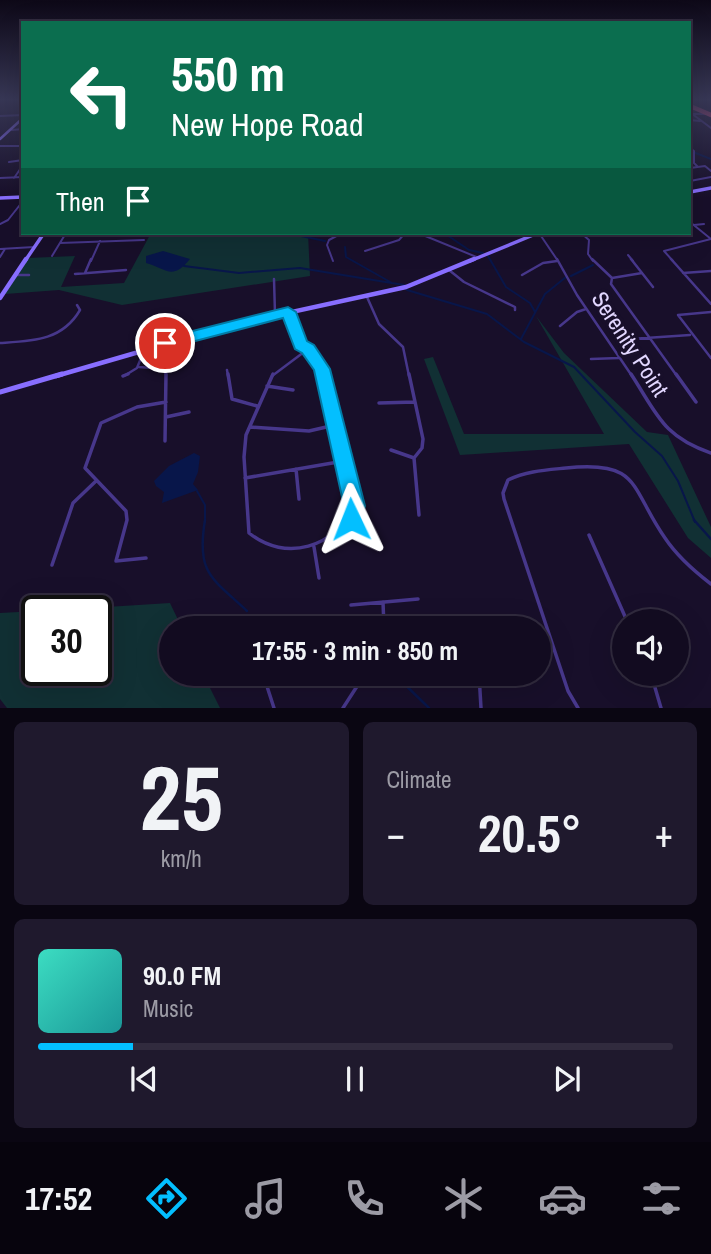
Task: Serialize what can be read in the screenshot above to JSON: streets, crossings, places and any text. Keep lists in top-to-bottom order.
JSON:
{
  "streets": {
    "street": ["Serenity Point"]
  },
  "page": {
    "turn": ["550 m", "New Hope Road"],
    "then": "Then",
    "limit": "30",
    "trip": "17:55 · 3 min · 850 m",
    "tile": [
      ["25", "km/h"],
      "Climate"
    ],
    "heat": ["−", "20.5°", "+"],
    "song": ["90.0 FM", "Music"],
    "tabs": "17:52"
  }
}
